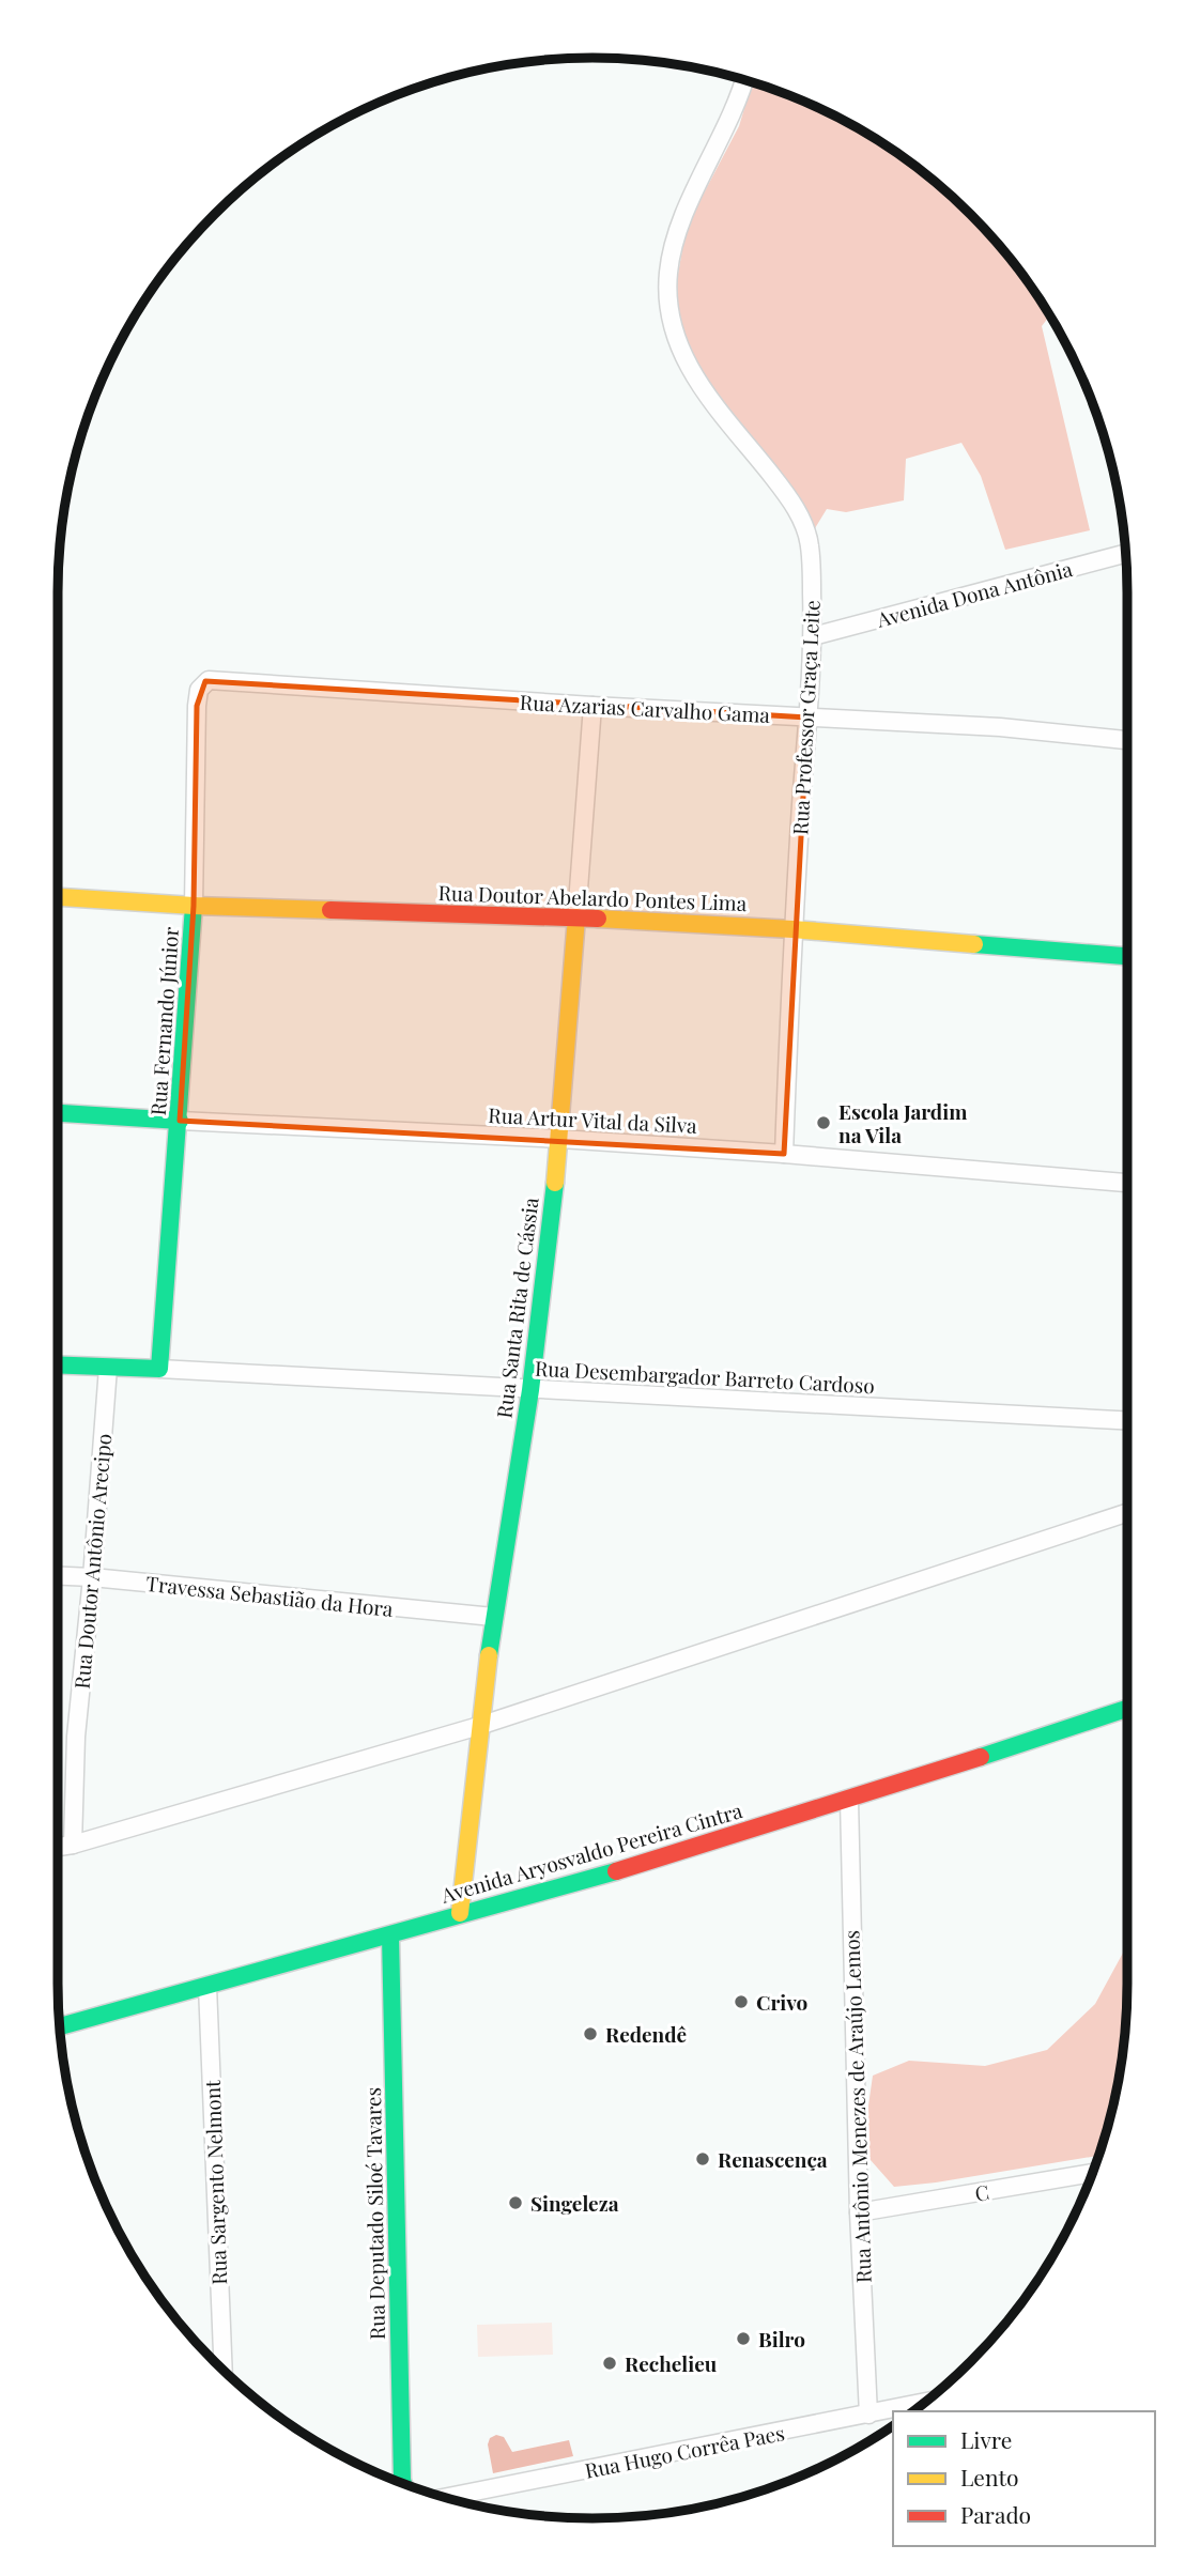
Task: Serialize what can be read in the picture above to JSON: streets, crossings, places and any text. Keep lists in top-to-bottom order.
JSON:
{
  "streets": {
    "street": [
      "Avenida Dona Antônia",
      "Rua Azarias Carvalho Gama",
      "Rua Professor Graça Leite",
      "Rua Doutor Abelardo Pontes Lima",
      "Rua Fernando Júnior",
      "Rua Artur Vital da Silva",
      "Rua Santa Rita de Cássia",
      "Rua Desembargador Barreto Cardoso",
      "Rua Doutor Antônio Arecipo",
      "Travessa Sebastião da Hora",
      "Avenida Aryosvaldo Pereira Cintra",
      "Rua Antônio Menezes de Araújo Lemos",
      "Rua Sargento Nelmont",
      "C",
      "Rua Deputado Siloé Tavares",
      "Rua Hugo Corrêa Paes"
    ]
  },
  "crossings": [
    ["Avenida Dona Antônia", "Rua Professor Graça Leite"],
    ["Rua Azarias Carvalho Gama", "Rua Professor Graça Leite"],
    ["Rua Azarias Carvalho Gama", "Rua Fernando Júnior"],
    ["Rua Azarias Carvalho Gama", "Rua Santa Rita de Cássia"],
    ["Rua Professor Graça Leite", "Rua Doutor Abelardo Pontes Lima"],
    ["Rua Professor Graça Leite", "Rua Artur Vital da Silva"],
    ["Rua Doutor Abelardo Pontes Lima", "Rua Fernando Júnior"],
    ["Rua Doutor Abelardo Pontes Lima", "Rua Santa Rita de Cássia"],
    ["Rua Fernando Júnior", "Rua Artur Vital da Silva"],
    ["Rua Fernando Júnior", "Rua Desembargador Barreto Cardoso"],
    ["Rua Artur Vital da Silva", "Rua Santa Rita de Cássia"],
    ["Rua Santa Rita de Cássia", "Rua Desembargador Barreto Cardoso"],
    ["Rua Santa Rita de Cássia", "Travessa Sebastião da Hora"],
    ["Rua Santa Rita de Cássia", "Avenida Aryosvaldo Pereira Cintra"],
    ["Rua Desembargador Barreto Cardoso", "Rua Doutor Antônio Arecipo"],
    ["Rua Doutor Antônio Arecipo", "Travessa Sebastião da Hora"],
    ["Avenida Aryosvaldo Pereira Cintra", "Rua Antônio Menezes de Araújo Lemos"],
    ["Avenida Aryosvaldo Pereira Cintra", "Rua Sargento Nelmont"],
    ["Avenida Aryosvaldo Pereira Cintra", "Rua Deputado Siloé Tavares"],
    ["Rua Antônio Menezes de Araújo Lemos", "C"],
    ["Rua Antônio Menezes de Araújo Lemos", "Rua Hugo Corrêa Paes"]
  ],
  "places": [
    "Escola Jardim na Vila",
    "Crivo",
    "Redendê",
    "Renascença",
    "Singeleza",
    "Bilro",
    "Rechelieu"
  ],
  "legend": ["Livre", "Lento", "Parado"]
}
